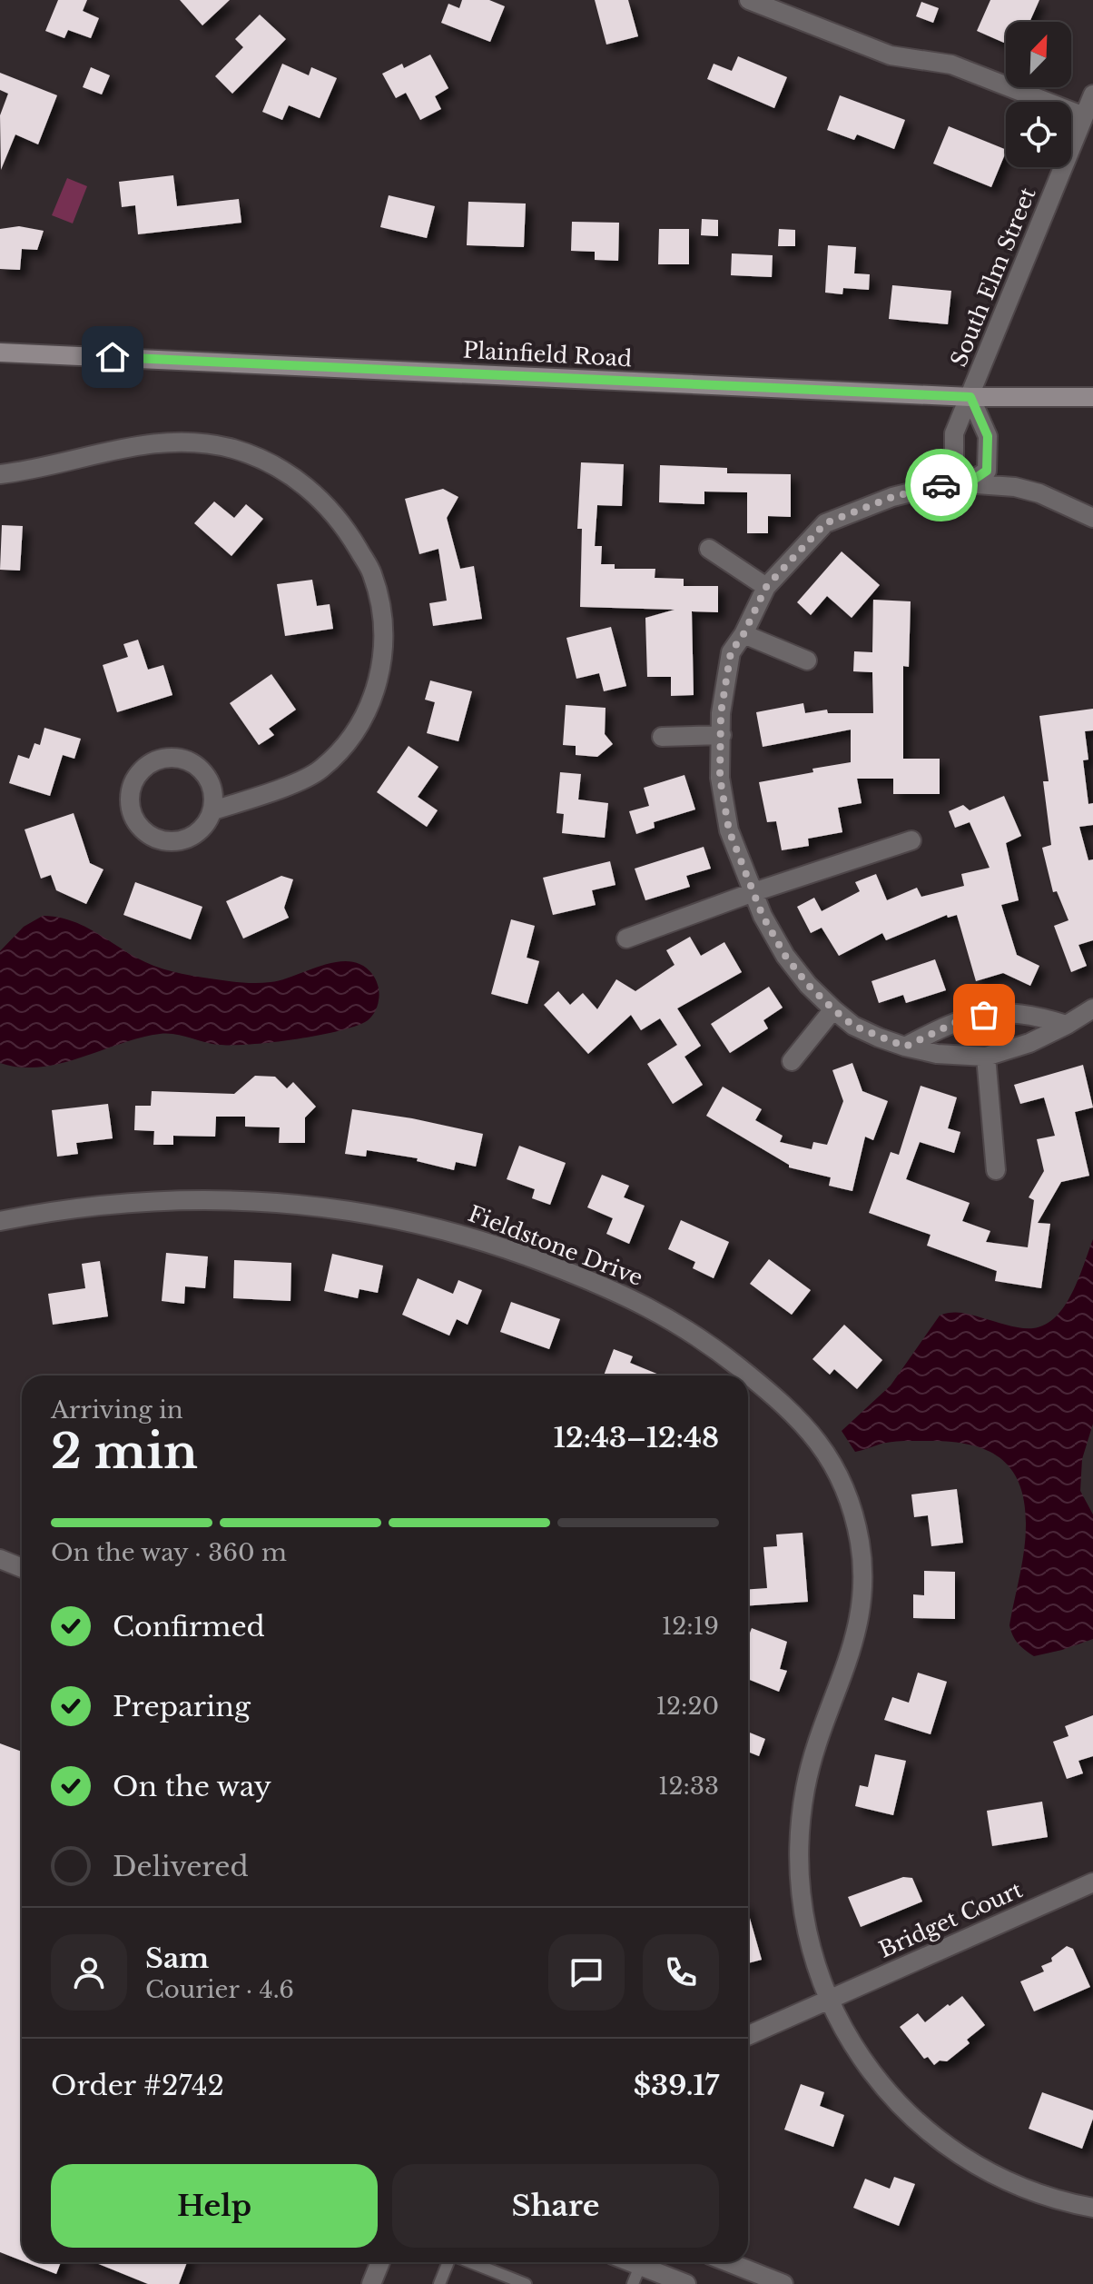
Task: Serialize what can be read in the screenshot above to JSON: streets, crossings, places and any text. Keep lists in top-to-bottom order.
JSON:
{
  "streets": {
    "main road": ["Plainfield Road"],
    "street": ["South Elm Street", "Fieldstone Drive", "Bridget Court"]
  },
  "crossings": [
    ["South Elm Street", "Plainfield Road"],
    ["Fieldstone Drive", "Bridget Court"]
  ],
  "north": "top right",
  "page": {
    "heading": ["2 min", "Arriving in", "12:43–12:48"],
    "panel": [
      "Sam",
      "Courier · 4.6",
      "Order #2742",
      "$39.17"
    ],
    "bar": "On the way · 360 m",
    "list": [
      ["Confirmed", "12:19"],
      ["Preparing", "12:20"],
      ["On the way", "12:33"],
      "Delivered"
    ],
    "buttons": ["Help", "Share"]
  }
}
